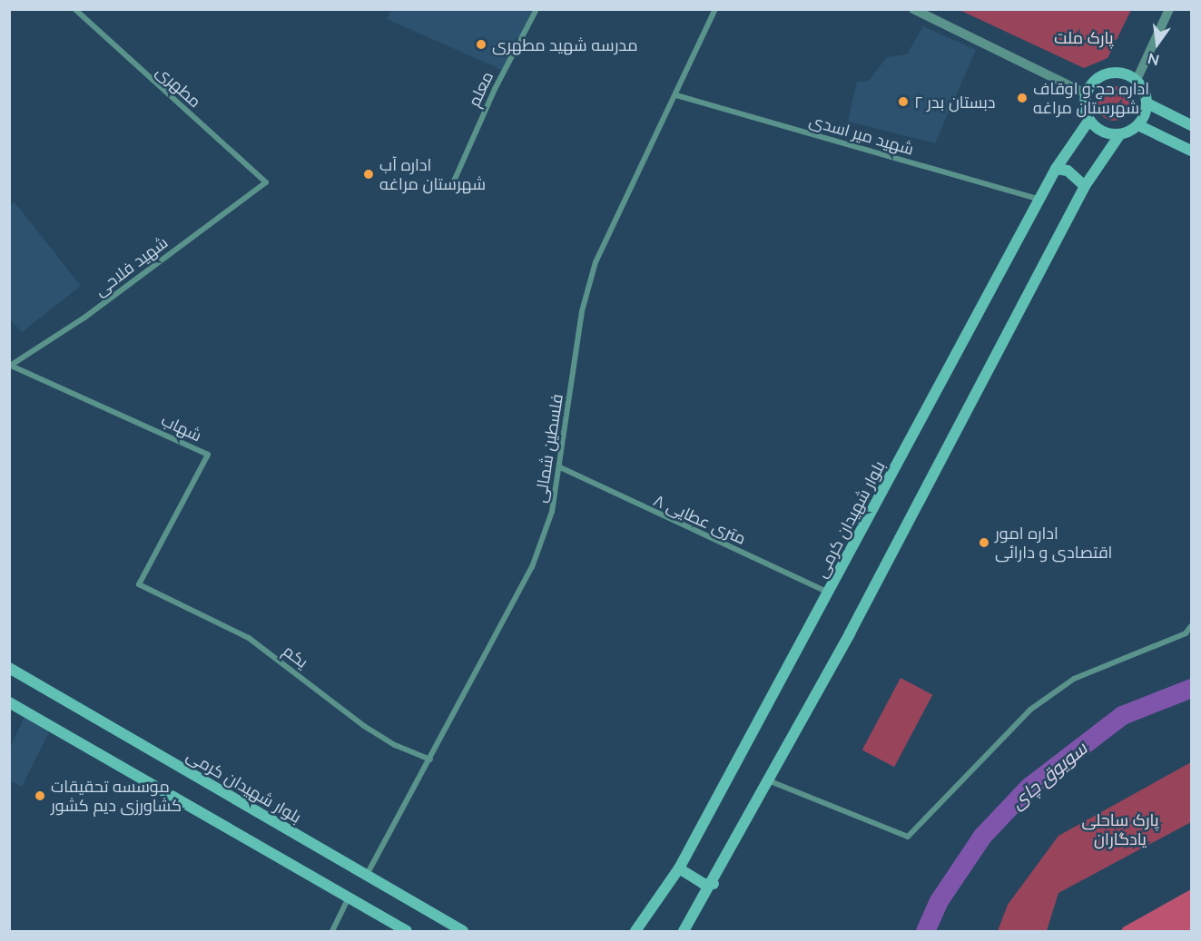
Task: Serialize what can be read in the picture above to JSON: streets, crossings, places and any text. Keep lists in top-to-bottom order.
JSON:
{
  "streets": {
    "main road": ["بلوار شهیدان کرمی"],
    "street": [
      "مطهری",
      "معلم",
      "شهید میر اسدی",
      "شهید فلاحی",
      "شهاب",
      "فلسطین شمالی",
      "۸ متری عطایی",
      "یکم"
    ]
  },
  "crossings": [
    ["مطهری", "شهید فلاحی"],
    ["شهید میر اسدی", "فلسطین شمالی"],
    ["شهید میر اسدی", "بلوار شهیدان کرمی"],
    ["شهید فلاحی", "شهاب"],
    ["شهاب", "یکم"],
    ["فلسطین شمالی", "۸ متری عطایی"],
    ["فلسطین شمالی", "بلوار شهیدان کرمی"],
    ["فلسطین شمالی", "یکم"],
    ["۸ متری عطایی", "بلوار شهیدان کرمی"]
  ],
  "water": ["سویوق چای"],
  "parks": ["پارک ملت", "پارک ساحلی یادگاران"],
  "places": [
    "مدرسه شهید مطهری",
    "اداره حج و اوقاف شهرستان مراغه",
    "دبستان بدر ۲",
    "اداره آب شهرستان مراغه",
    "اداره امور اقتصادی و دارائی",
    "موسسه تحقیقات کشاورزی دیم کشور"
  ],
  "north": "bottom"
}
